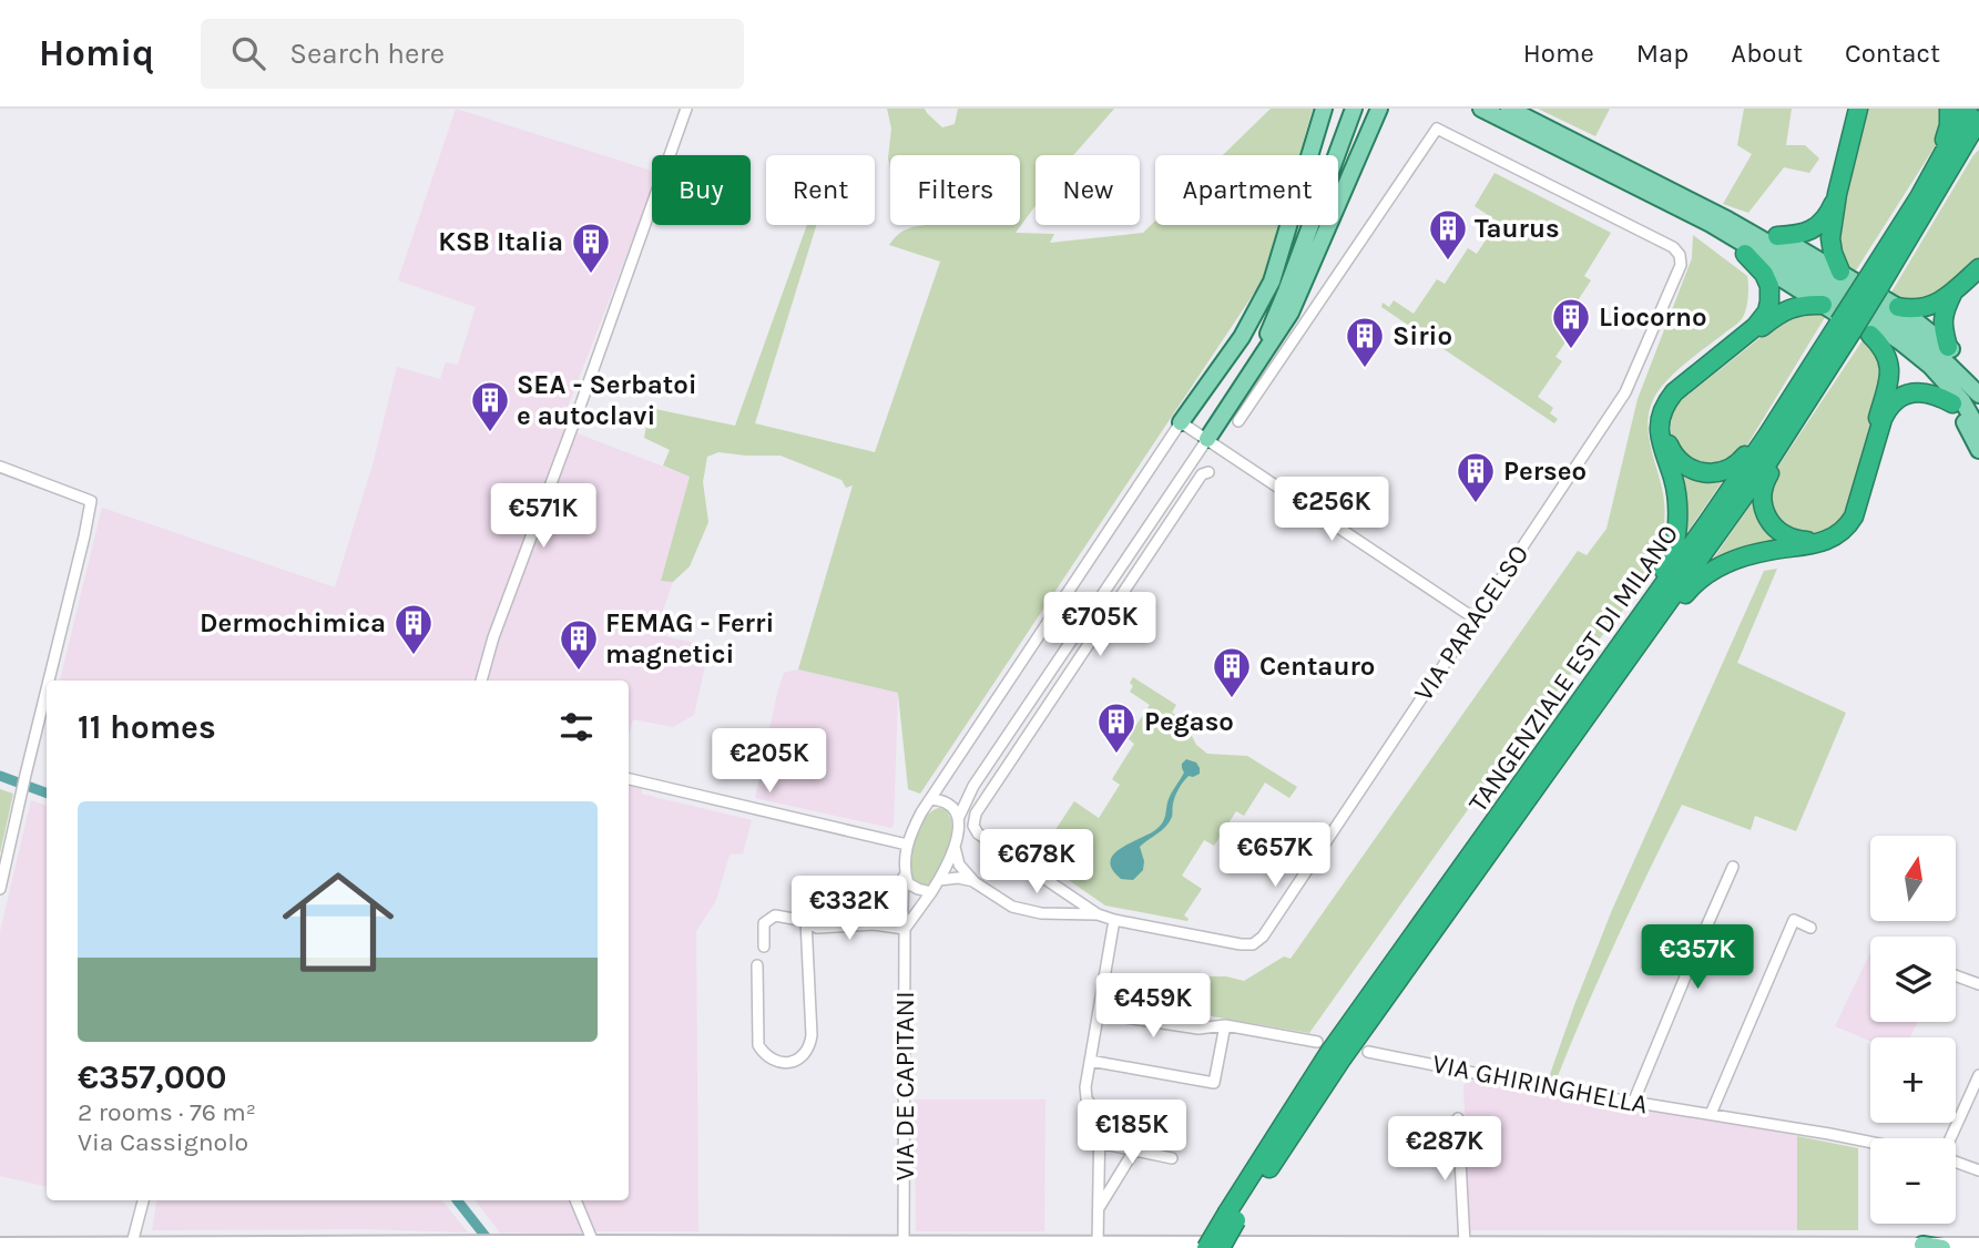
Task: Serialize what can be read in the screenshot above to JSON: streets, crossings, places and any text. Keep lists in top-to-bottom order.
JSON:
{
  "streets": {
    "highway": ["TANGENZIALE EST DI MILANO"],
    "street": ["VIA PARACELSO", "VIA GHIRINGHELLA", "VIA DE CAPITANI"]
  },
  "places": {
    "building": [
      "Taurus",
      "KSB Italia",
      "Liocorno",
      "Sirio",
      "SEA - Serbatoi e autoclavi",
      "Perseo",
      "Dermochimica",
      "FEMAG - Ferri magnetici",
      "Centauro",
      "Pegaso"
    ]
  },
  "north": "top",
  "page": {
    "header": "Homiq",
    "search": "Search here",
    "nav": [
      "Home",
      "Map",
      "About",
      "Contact"
    ],
    "chip": [
      "Buy",
      "Rent",
      "Filters",
      "New",
      "Apartment"
    ],
    "price": [
      "€256K",
      "€571K",
      "€705K",
      "€205K",
      "€657K",
      "€678K",
      "€332K",
      "€357K",
      "€459K",
      "€185K",
      "€287K"
    ],
    "heading": "11 homes",
    "list": [
      {
        "name": "€357,000",
        "note": "2 rooms · 76 m² · Via Cassignolo"
      }
    ],
    "map_buttons": ["+", "−"]
  }
}
